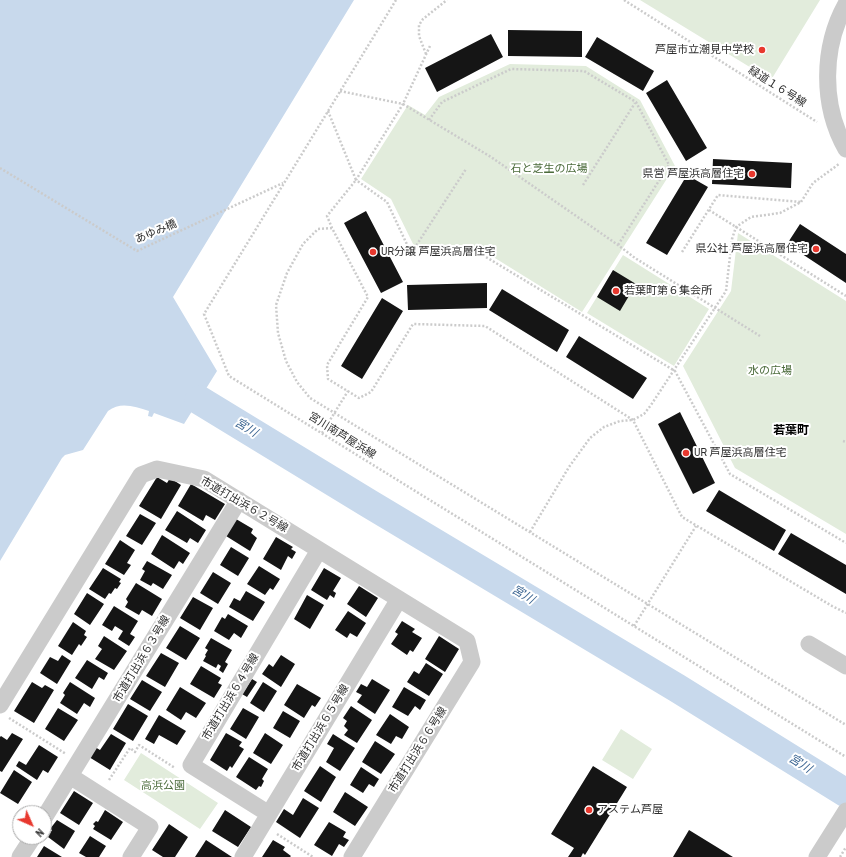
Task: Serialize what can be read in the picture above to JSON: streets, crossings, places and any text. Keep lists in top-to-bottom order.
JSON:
{
  "streets": {
    "street": [
      "市道打出浜６２号線",
      "市道打出浜６３号線",
      "市道打出浜６４号線",
      "市道打出浜６５号線",
      "市道打出浜６６号線"
    ],
    "path": ["緑道１６号線", "あゆみ橋", "宮川南芦屋浜線"]
  },
  "crossings": [
    ["あゆみ橋", "宮川南芦屋浜線"],
    ["市道打出浜６２号線", "市道打出浜６３号線"],
    ["市道打出浜６２号線", "市道打出浜６４号線"],
    ["市道打出浜６２号線", "市道打出浜６５号線"],
    ["市道打出浜６２号線", "市道打出浜６６号線"],
    ["市道打出浜６４号線", "市道打出浜６５号線"]
  ],
  "districts": ["若葉町"],
  "water": ["宮川"],
  "parks": ["石と芝生の広場", "水の広場", "高浜公園"],
  "places": [
    "芦屋市立潮見中学校",
    "県営 芦屋浜高層住宅",
    "県公社 芦屋浜高層住宅",
    "UR分譲 芦屋浜高層住宅",
    "若葉町第６集会所",
    "UR 芦屋浜高層住宅",
    "アステム芦屋"
  ],
  "north": "bottom right"
}
